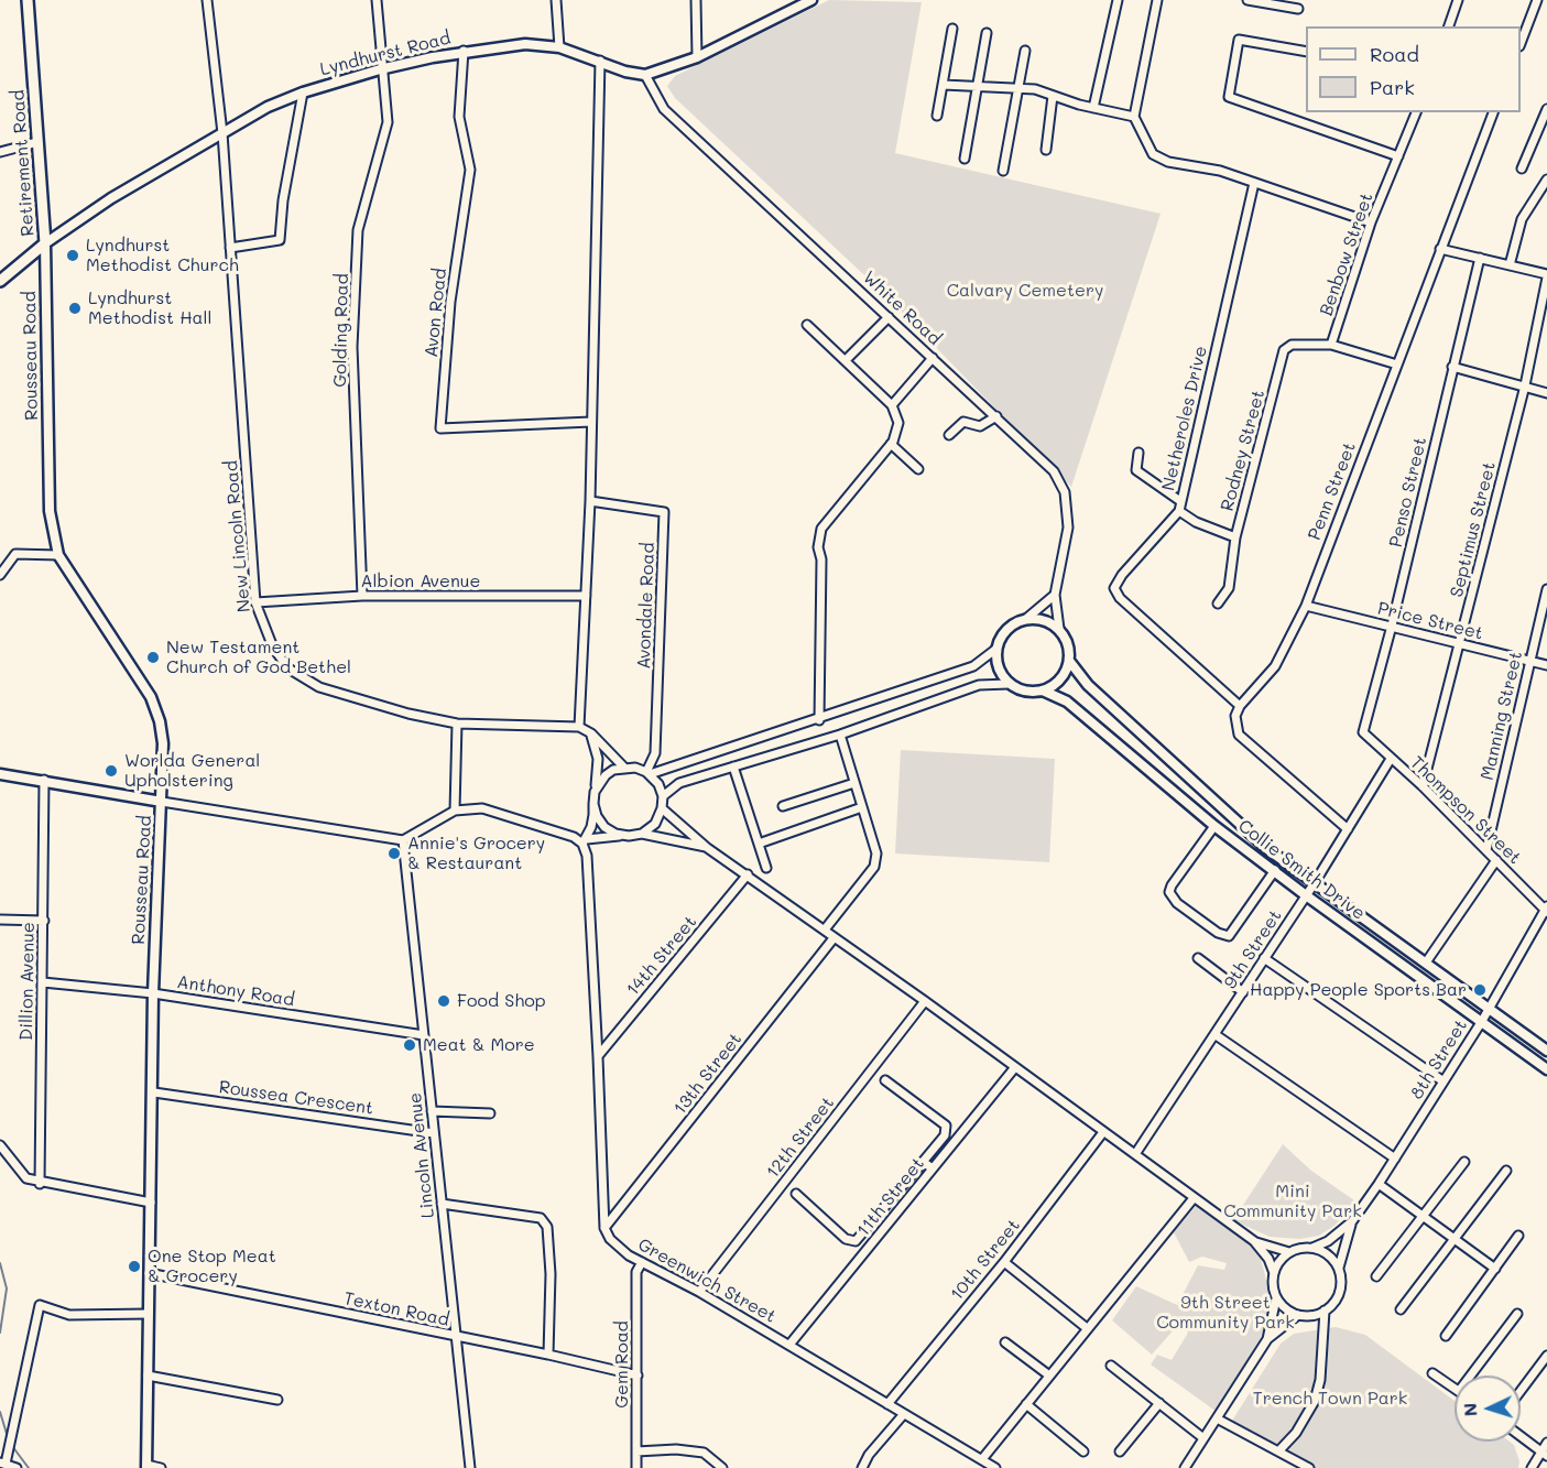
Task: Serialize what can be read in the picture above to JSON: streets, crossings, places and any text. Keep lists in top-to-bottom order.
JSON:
{
  "streets": {
    "main road": ["Lyndhurst Road", "Retirement Road"],
    "street": [
      "Benbow Street",
      "White Road",
      "Avon Road",
      "Golding Road",
      "Rousseau Road",
      "Netheroles Drive",
      "Rodney Street",
      "Penn Street",
      "Penso Street",
      "Septimus Street",
      "New Lincoln Road",
      "Albion Avenue",
      "Avondale Road",
      "Price Street",
      "Manning Street",
      "Thompson Street",
      "Collie Smith Drive",
      "9th Street",
      "14th Street",
      "Dillion Avenue",
      "Anthony Road",
      "8th Street",
      "13th Street",
      "Roussea Crescent",
      "12th Street",
      "Lincoln Avenue",
      "11th Street",
      "10th Street",
      "Greenwich Street",
      "Texton Road",
      "Gem Road"
    ]
  },
  "crossings": [
    ["Lyndhurst Road", "Retirement Road"],
    ["Lyndhurst Road", "White Road"],
    ["Lyndhurst Road", "Avon Road"],
    ["Lyndhurst Road", "Golding Road"],
    ["Lyndhurst Road", "Rousseau Road"],
    ["Lyndhurst Road", "New Lincoln Road"],
    ["Retirement Road", "Rousseau Road"],
    ["Benbow Street", "Rodney Street"],
    ["Benbow Street", "Penn Street"],
    ["White Road", "Collie Smith Drive"],
    ["Golding Road", "Albion Avenue"],
    ["Rousseau Road", "Anthony Road"],
    ["Rousseau Road", "Roussea Crescent"],
    ["Rousseau Road", "Texton Road"],
    ["Netheroles Drive", "Penn Street"],
    ["Penn Street", "Price Street"],
    ["Penso Street", "Price Street"],
    ["Penso Street", "Thompson Street"],
    ["Septimus Street", "Price Street"],
    ["Septimus Street", "Thompson Street"],
    ["New Lincoln Road", "Albion Avenue"],
    ["Price Street", "Manning Street"],
    ["Manning Street", "Thompson Street"],
    ["Thompson Street", "9th Street"],
    ["Thompson Street", "8th Street"],
    ["Collie Smith Drive", "9th Street"],
    ["Collie Smith Drive", "8th Street"],
    ["Dillion Avenue", "Anthony Road"],
    ["Anthony Road", "Lincoln Avenue"],
    ["13th Street", "Greenwich Street"],
    ["Roussea Crescent", "Lincoln Avenue"],
    ["12th Street", "Greenwich Street"],
    ["Lincoln Avenue", "Texton Road"],
    ["11th Street", "Greenwich Street"],
    ["10th Street", "Greenwich Street"],
    ["Greenwich Street", "Gem Road"],
    ["Texton Road", "Gem Road"]
  ],
  "parks": [
    "Calvary Cemetery",
    "Mini Community Park",
    "9th Street Community Park",
    "Trench Town Park"
  ],
  "places": [
    "Lyndhurst Methodist Church",
    "Lyndhurst Methodist Hall",
    "New Testament Church of God Bethel",
    "Worlda General Upholstering",
    "Annie's Grocery & Restaurant",
    "Happy People Sports Bar",
    "Food Shop",
    "Meat & More",
    "One Stop Meat & Grocery"
  ],
  "legend": ["Road", "Park"],
  "north": "left"
}
